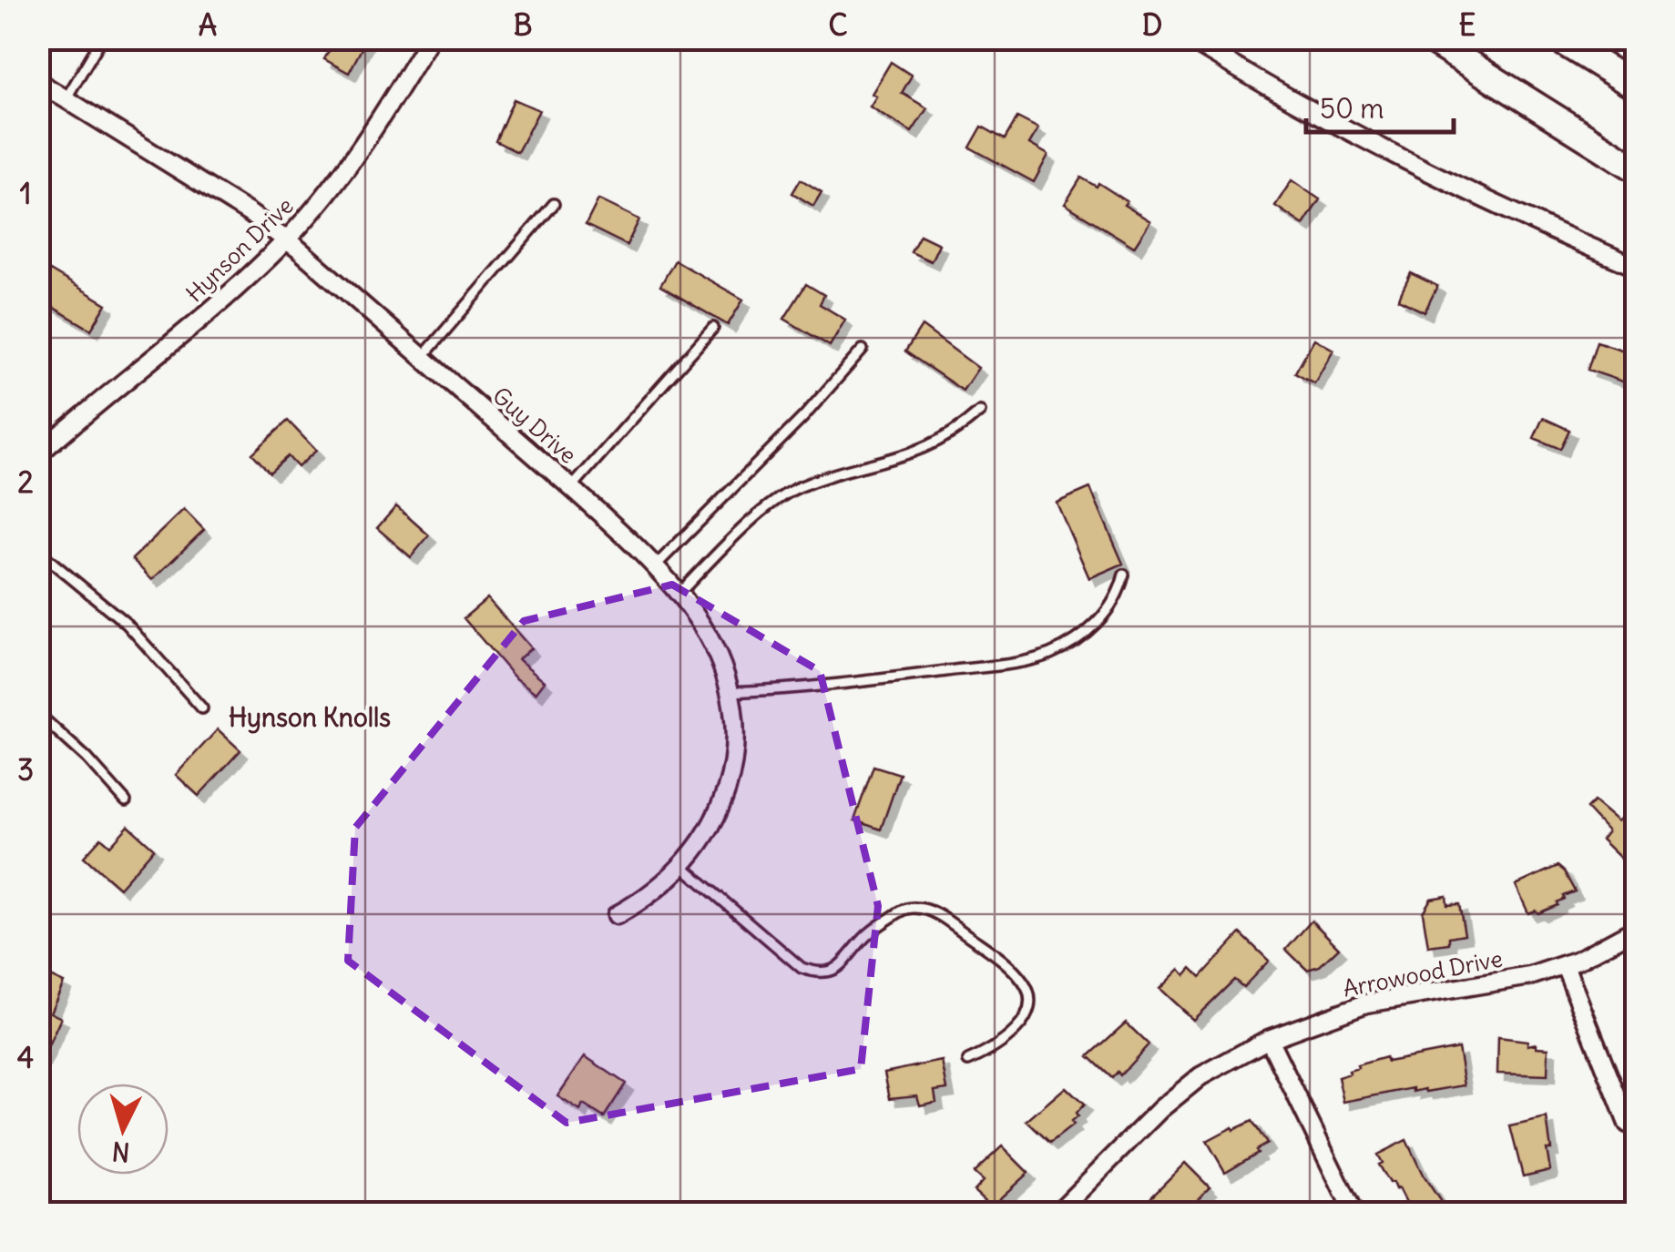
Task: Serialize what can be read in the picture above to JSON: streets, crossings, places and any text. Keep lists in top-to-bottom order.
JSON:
{
  "streets": {
    "street": ["Hynson Drive", "Guy Drive", "Arrowood Drive"]
  },
  "crossings": [
    ["Hynson Drive", "Guy Drive"]
  ],
  "districts": ["Hynson Knolls"],
  "scale_bar": "50 m",
  "north": "bottom",
  "grid": {
    "columns": [
      "A",
      "B",
      "C",
      "D",
      "E"
    ],
    "rows": [
      "1",
      "2",
      "3",
      "4"
    ]
  }
}
